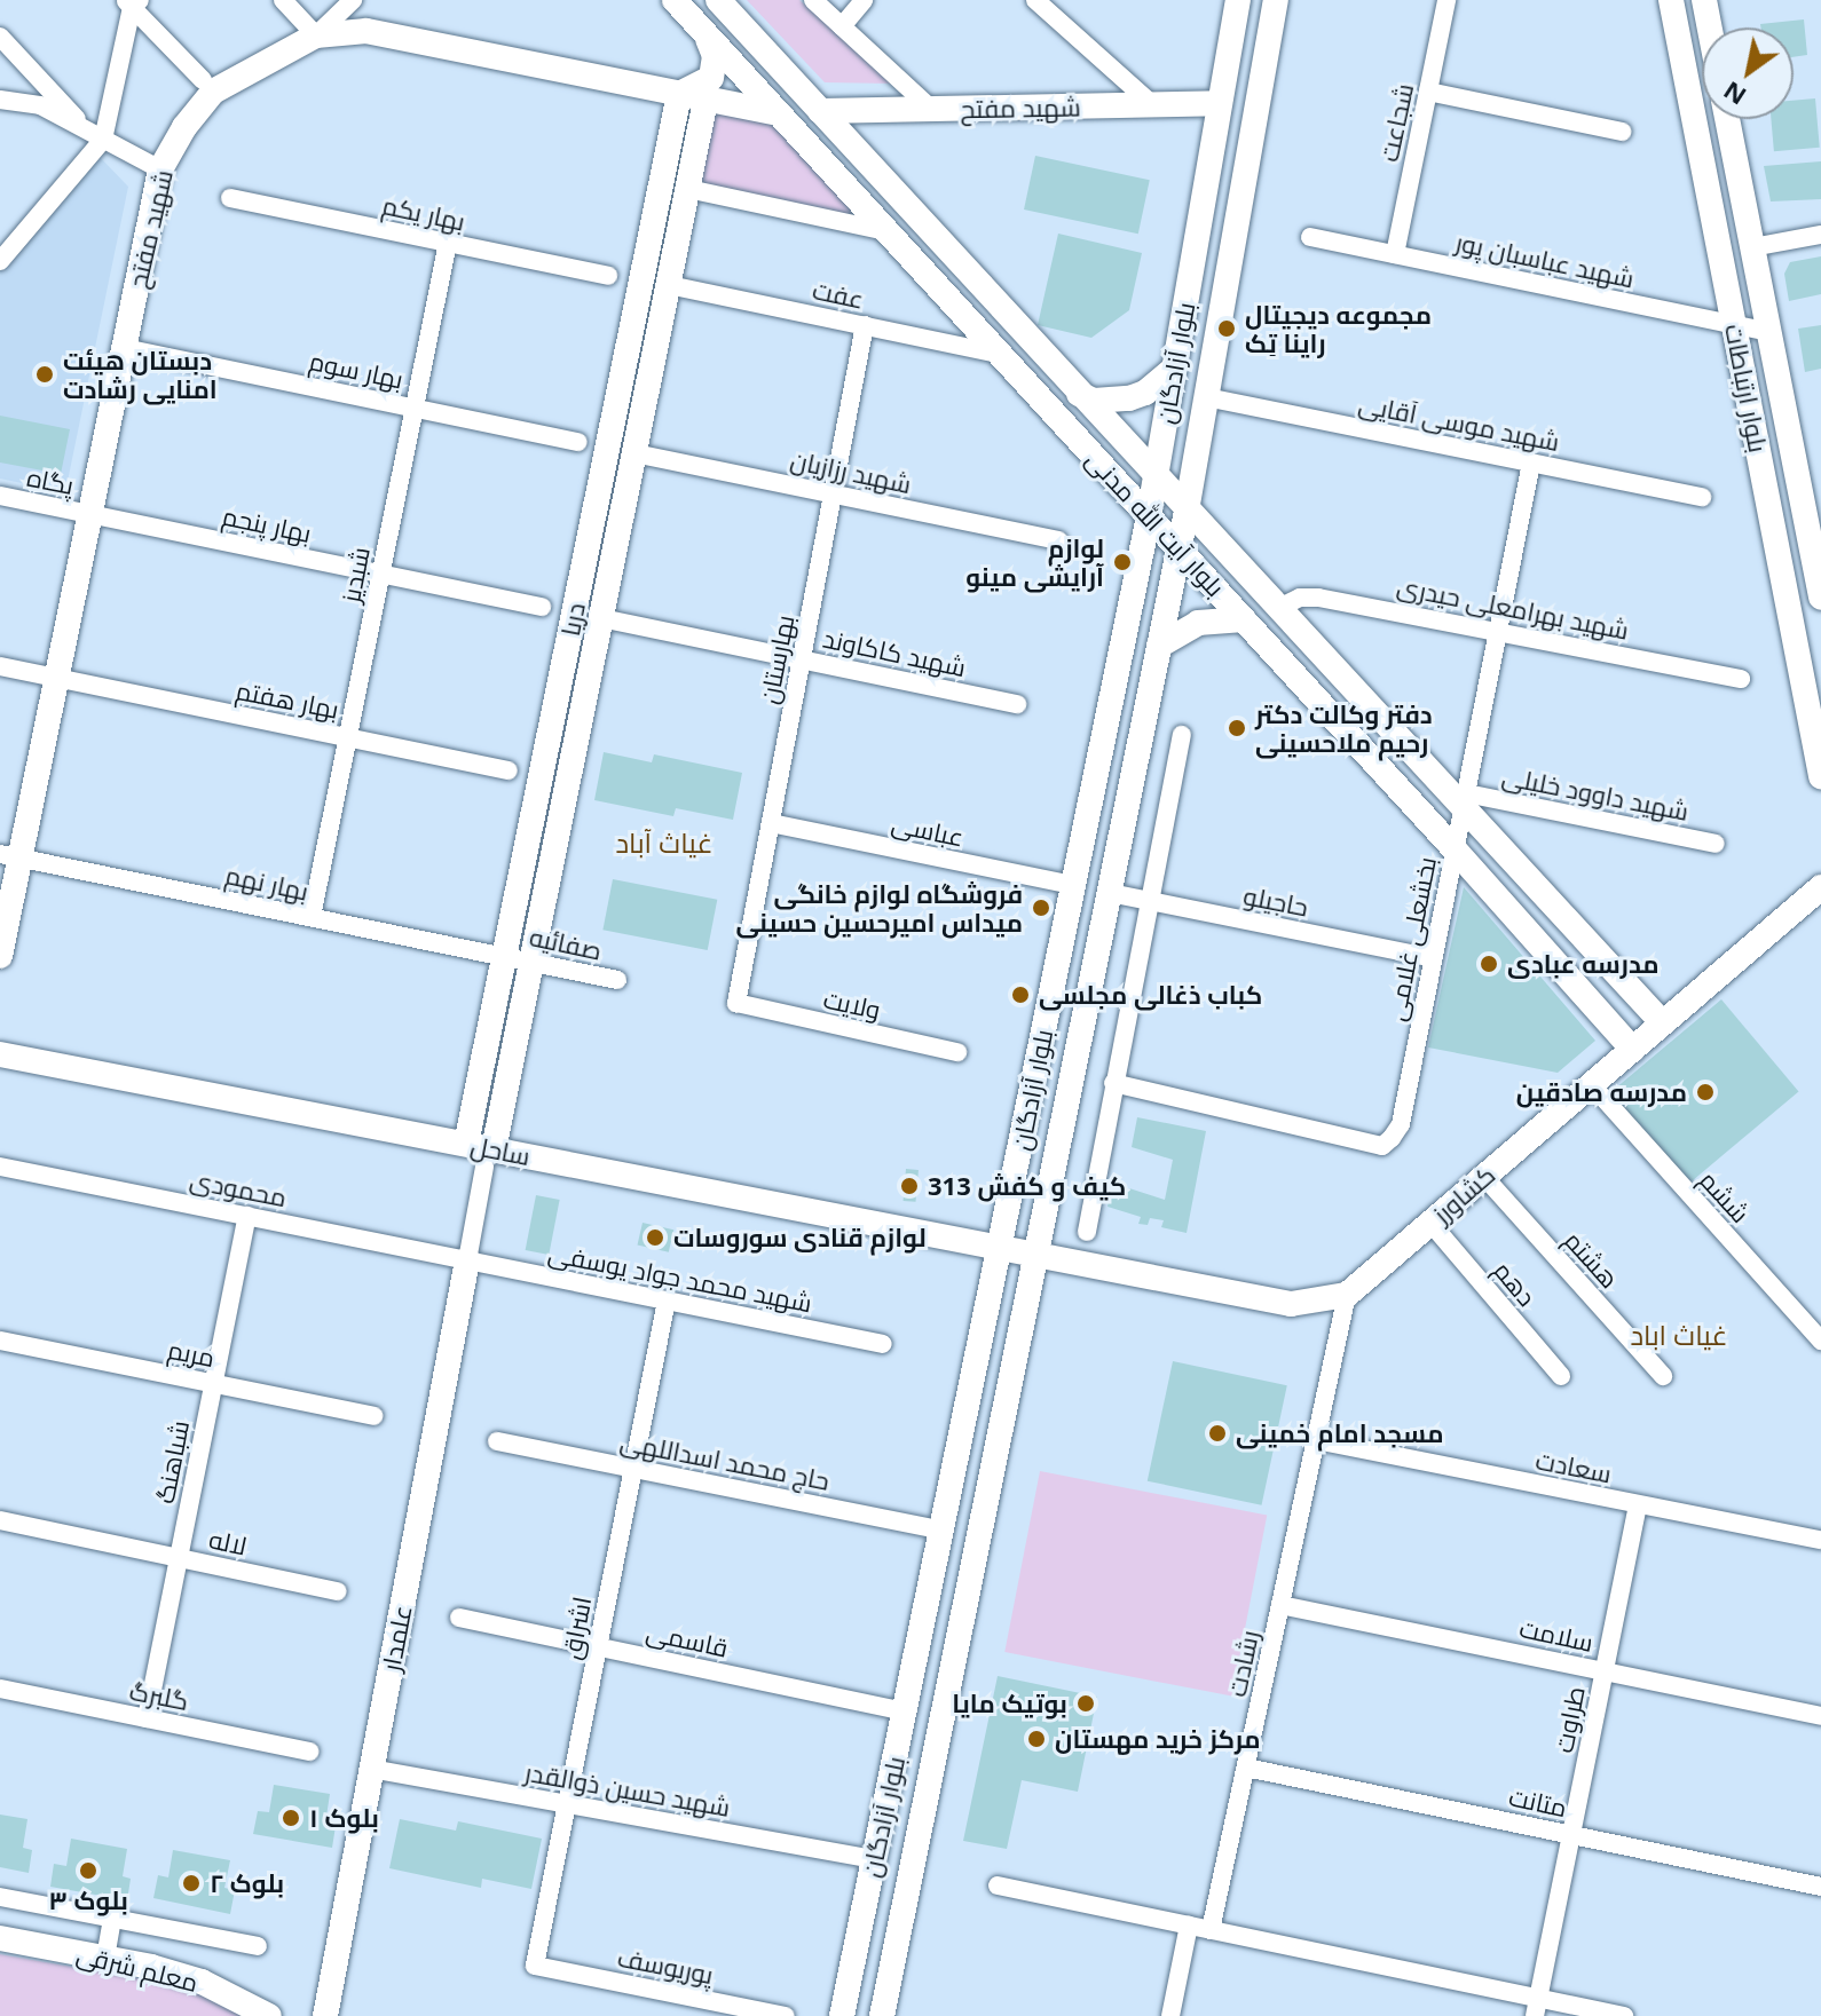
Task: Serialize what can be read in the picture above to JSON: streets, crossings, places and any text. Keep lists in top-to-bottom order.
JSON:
{
  "streets": {
    "street": [
      "شهید مفتح",
      "شجاعت",
      "بهار یکم",
      "شهید عباسبان پور",
      "عفت",
      "بلوار آزادگان",
      "بهار سوم",
      "بلوار ارتباطات",
      "شهید موسی آقایی",
      "شهید رزازیان",
      "پگاه",
      "بلوار آیت الله مدنی",
      "بهار پنجم",
      "شبدیز",
      "شهید بهرامعلی حیدری",
      "دریا",
      "شهید کاکاوند",
      "بهارستان",
      "بهار هفتم",
      "شهید داوود خلیلی",
      "عباسی",
      "بهار نهم",
      "حاجیلو",
      "بخشعلی غلامی",
      "صفائیه",
      "ولایت",
      "ساحل",
      "محمودی",
      "کشاورز",
      "ششم",
      "هشتم",
      "شهید محمد جواد یوسفی",
      "دهم",
      "مریم",
      "حاج محمد اسداللهی",
      "شباهنگ",
      "سعادت",
      "لاله",
      "اشراق",
      "سلامت",
      "علمدار",
      "قاسمی",
      "رشادت",
      "گلبرگ",
      "طراوت",
      "شهید حسین ذوالقدر",
      "متانت",
      "پوریوسف",
      "معلم شرقی"
    ]
  },
  "crossings": [
    ["شهید مفتح", "بلوار آزادگان"],
    ["شهید مفتح", "بهار سوم"],
    ["شهید مفتح", "پگاه"],
    ["شهید مفتح", "بلوار آیت الله مدنی"],
    ["شهید مفتح", "بهار پنجم"],
    ["شهید مفتح", "دریا"],
    ["شهید مفتح", "بهار هفتم"],
    ["شهید مفتح", "بهار نهم"],
    ["شجاعت", "شهید عباسبان پور"],
    ["بهار یکم", "شبدیز"],
    ["شهید عباسبان پور", "بلوار ارتباطات"],
    ["عفت", "بلوار آیت الله مدنی"],
    ["عفت", "دریا"],
    ["عفت", "بهارستان"],
    ["بلوار آزادگان", "شهید موسی آقایی"],
    ["بلوار آزادگان", "بلوار آیت الله مدنی"],
    ["بلوار آزادگان", "عباسی"],
    ["بلوار آزادگان", "حاجیلو"],
    ["بلوار آزادگان", "ساحل"],
    ["بلوار آزادگان", "حاج محمد اسداللهی"],
    ["بلوار آزادگان", "قاسمی"],
    ["بلوار آزادگان", "شهید حسین ذوالقدر"],
    ["بهار سوم", "شبدیز"],
    ["شهید موسی آقایی", "بخشعلی غلامی"],
    ["شهید رزازیان", "دریا"],
    ["شهید رزازیان", "بهارستان"],
    ["پگاه", "بهار پنجم"],
    ["بلوار آیت الله مدنی", "شهید بهرامعلی حیدری"],
    ["بلوار آیت الله مدنی", "شهید داوود خلیلی"],
    ["بلوار آیت الله مدنی", "بخشعلی غلامی"],
    ["بلوار آیت الله مدنی", "کشاورز"],
    ["بهار پنجم", "شبدیز"],
    ["شبدیز", "بهار هفتم"],
    ["شبدیز", "بهار نهم"],
    ["شهید بهرامعلی حیدری", "بخشعلی غلامی"],
    ["دریا", "شهید کاکاوند"],
    ["دریا", "بهار نهم"],
    ["دریا", "صفائیه"],
    ["دریا", "ساحل"],
    ["شهید کاکاوند", "بهارستان"],
    ["بهارستان", "عباسی"],
    ["بهارستان", "ولایت"],
    ["شهید داوود خلیلی", "بخشعلی غلامی"],
    ["بهار نهم", "صفائیه"],
    ["حاجیلو", "بخشعلی غلامی"],
    ["محمودی", "شهید محمد جواد یوسفی"],
    ["محمودی", "شباهنگ"],
    ["محمودی", "علمدار"],
    ["کشاورز", "ششم"],
    ["کشاورز", "هشتم"],
    ["کشاورز", "دهم"],
    ["کشاورز", "رشادت"],
    ["شهید محمد جواد یوسفی", "اشراق"],
    ["شهید محمد جواد یوسفی", "علمدار"],
    ["مریم", "شباهنگ"],
    ["حاج محمد اسداللهی", "اشراق"],
    ["شباهنگ", "لاله"],
    ["شباهنگ", "گلبرگ"],
    ["سعادت", "رشادت"],
    ["سعادت", "طراوت"],
    ["اشراق", "قاسمی"],
    ["اشراق", "شهید حسین ذوالقدر"],
    ["اشراق", "پوریوسف"],
    ["سلامت", "رشادت"],
    ["سلامت", "طراوت"],
    ["علمدار", "شهید حسین ذوالقدر"],
    ["رشادت", "متانت"],
    ["طراوت", "متانت"]
  ],
  "districts": ["غیاث آباد", "غیاث اباد"],
  "places": [
    "مجموعه دیجیتال راینا تِک",
    "دبستان هیئت امنایی رشادت",
    "لوازم آرایشی مینو",
    "دفتر وکالت دکتر رحیم ملاحسینی",
    "فروشگاه لوازم خانگی میداس امیرحسین حسینی",
    "مدرسه عبادی",
    "کباب ذغالی مجلسی",
    "مدرسه صادقین",
    "کیف و کفش 313",
    "لوازم قنادی سوروسات",
    "مسجد امام خمینی",
    "بوتیک مایا",
    "مرکز خرید مهستان",
    "بلوک ۱",
    "بلوک ۳",
    "بلوک ۲"
  ],
  "north": "bottom left"
}
